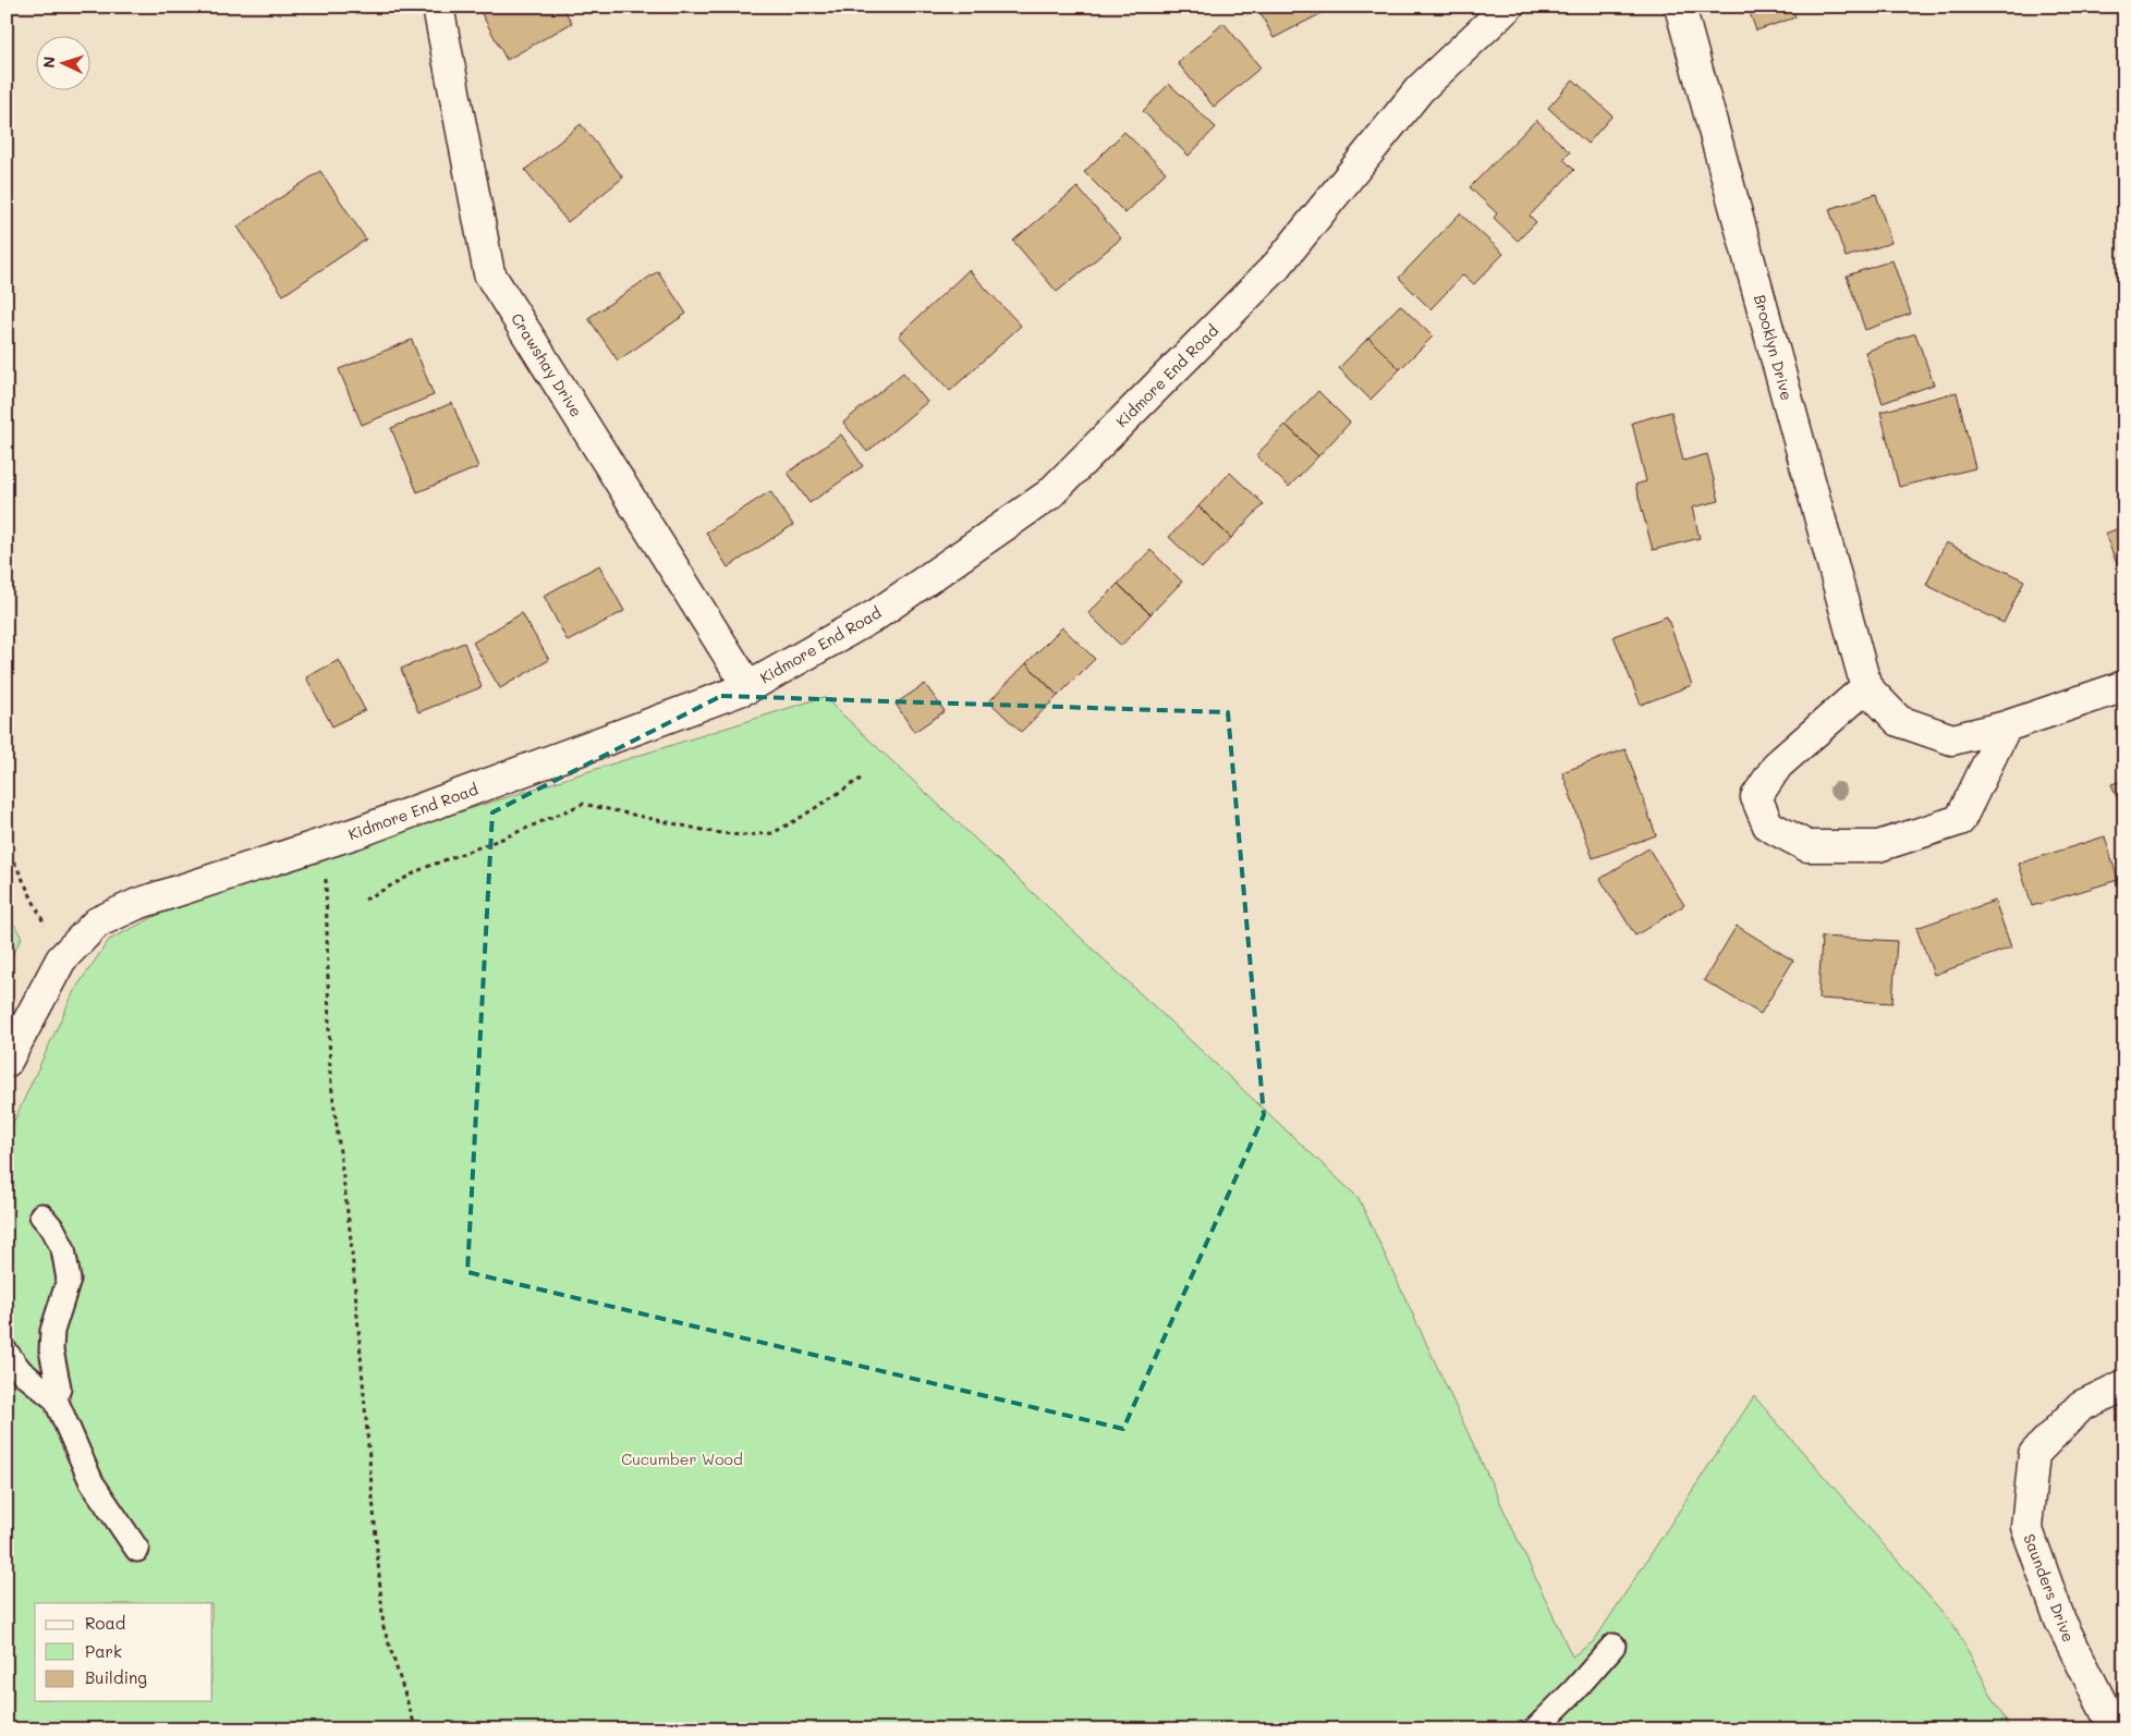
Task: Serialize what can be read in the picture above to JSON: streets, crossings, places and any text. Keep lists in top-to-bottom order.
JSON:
{
  "streets": {
    "street": [
      "Brooklyn Drive",
      "Crawshay Drive",
      "Kidmore End Road",
      "Saunders Drive"
    ]
  },
  "crossings": [
    ["Crawshay Drive", "Kidmore End Road"]
  ],
  "parks": ["Cucumber Wood"],
  "legend": ["Road", "Park", "Building"],
  "north": "left"
}
